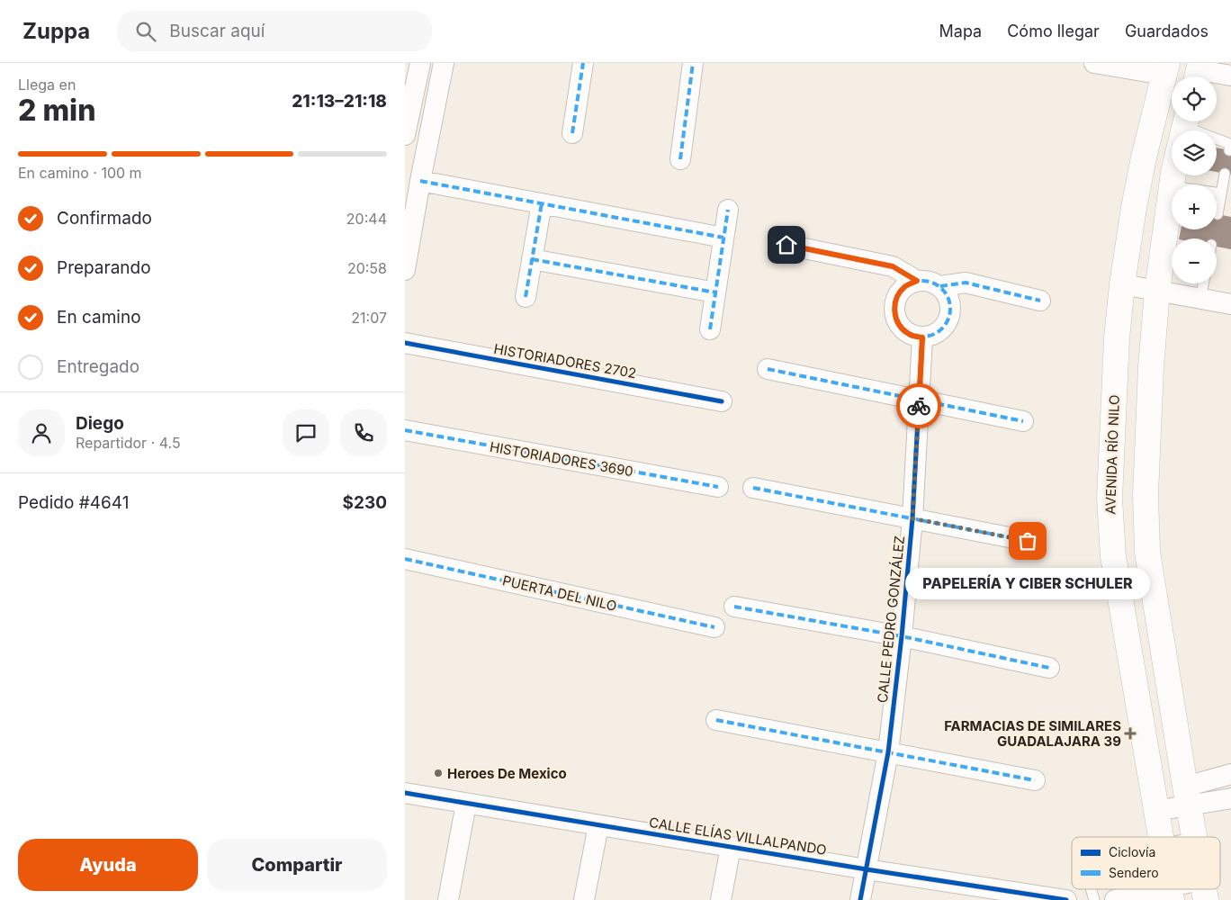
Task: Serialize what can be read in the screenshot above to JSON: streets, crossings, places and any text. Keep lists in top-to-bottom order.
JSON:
{
  "streets": {
    "main road": ["AVENIDA RÍO NILO"],
    "street": [
      "HISTORIADORES 2702",
      "HISTORIADORES 3690",
      "PUERTA DEL NILO",
      "CALLE PEDRO GONZÁLEZ",
      "CALLE ELÍAS VILLALPANDO"
    ]
  },
  "crossings": [
    ["CALLE PEDRO GONZÁLEZ", "CALLE ELÍAS VILLALPANDO"]
  ],
  "places": {
    "other": ["PAPELERÍA Y CIBER SCHULER", "Heroes De Mexico"],
    "health": ["FARMACIAS DE SIMILARES GUADALAJARA 39"]
  },
  "legend": ["Ciclovía", "Sendero"],
  "page": {
    "header": "Zuppa",
    "search": "Buscar aquí",
    "nav": ["Mapa", "Cómo llegar", "Guardados"],
    "heading": ["2 min", "Llega en", "21:13–21:18"],
    "panel": [
      "Diego",
      "Repartidor · 4.5",
      "Pedido #4641",
      "$230"
    ],
    "map_buttons": ["+", "−"],
    "bar": "En camino · 100 m",
    "list": [
      ["Confirmado", "20:44"],
      ["Preparando", "20:58"],
      ["En camino", "21:07"],
      "Entregado"
    ],
    "bubble": "PAPELERÍA Y CIBER SCHULER",
    "buttons": ["Ayuda", "Compartir"]
  }
}
